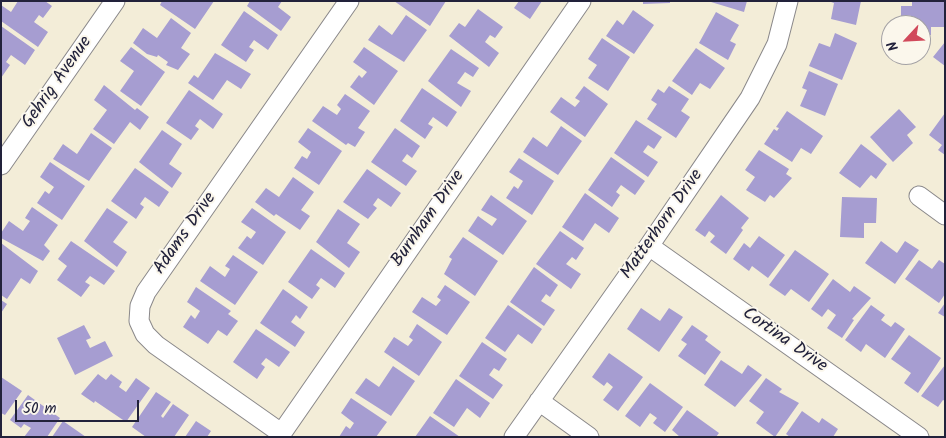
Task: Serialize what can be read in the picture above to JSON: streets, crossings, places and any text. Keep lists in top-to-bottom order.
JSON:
{
  "streets": {
    "street": [
      "Gehrig Avenue",
      "Burnham Drive",
      "Matterhorn Drive",
      "Adams Drive",
      "Cortina Drive"
    ]
  },
  "crossings": [
    ["Burnham Drive", "Adams Drive"],
    ["Matterhorn Drive", "Cortina Drive"]
  ],
  "scale_bar": "50 m",
  "north": "bottom left"
}
